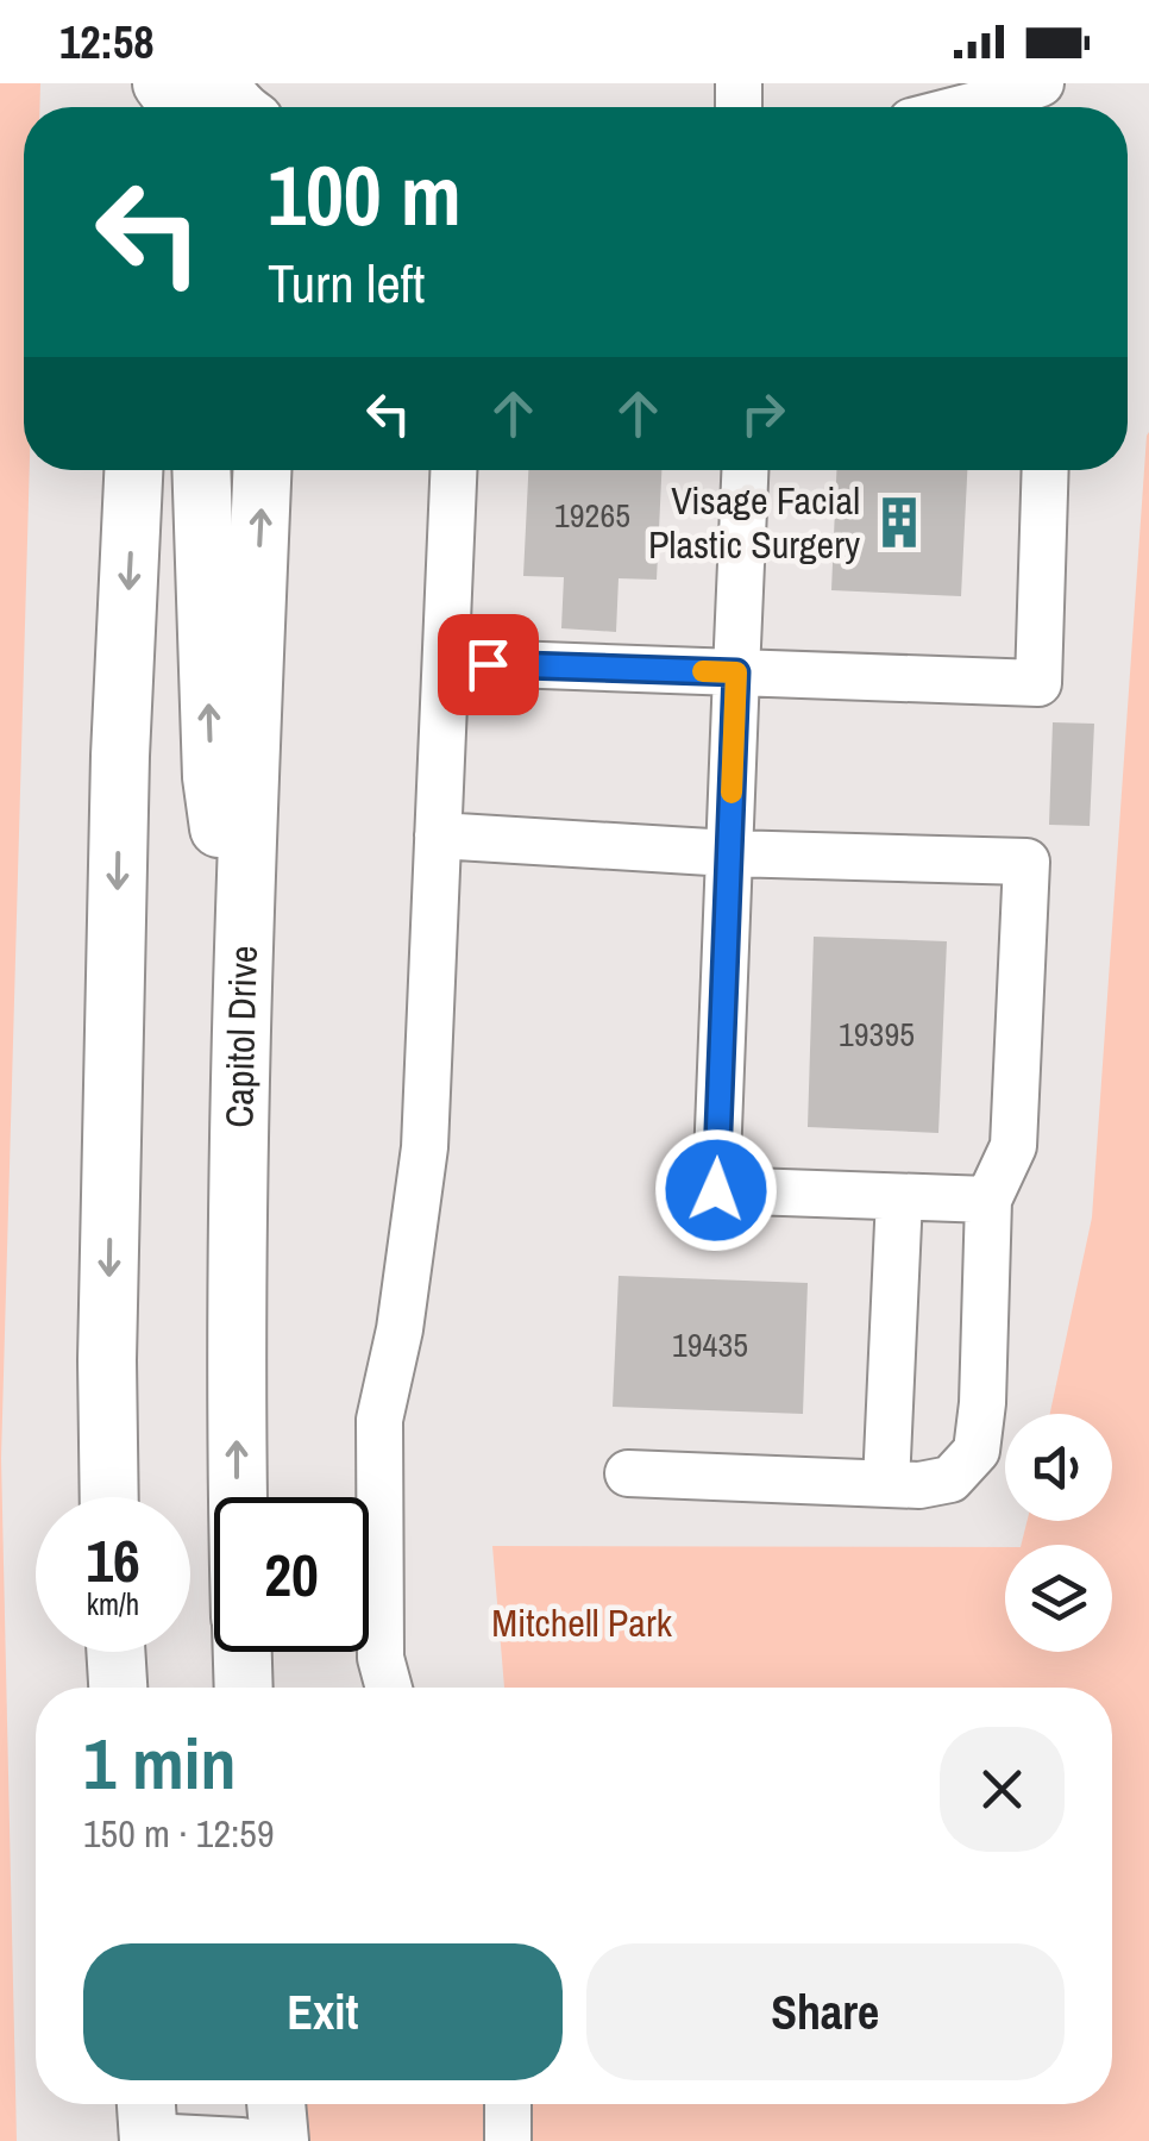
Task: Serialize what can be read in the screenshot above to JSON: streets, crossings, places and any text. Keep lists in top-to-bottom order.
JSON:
{
  "streets": {
    "main road": ["Capitol Drive"]
  },
  "parks": ["Mitchell Park"],
  "places": {
    "building": ["Visage Facial Plastic Surgery"]
  },
  "house_numbers": ["19265", "19395", "19435"],
  "page": {
    "status": "12:58",
    "turn": ["100 m", "Turn left"],
    "speed": "16 km/h",
    "limit": "20",
    "heading": ["1 min", "150 m · 12:59"],
    "buttons": ["Exit", "Share"]
  }
}
